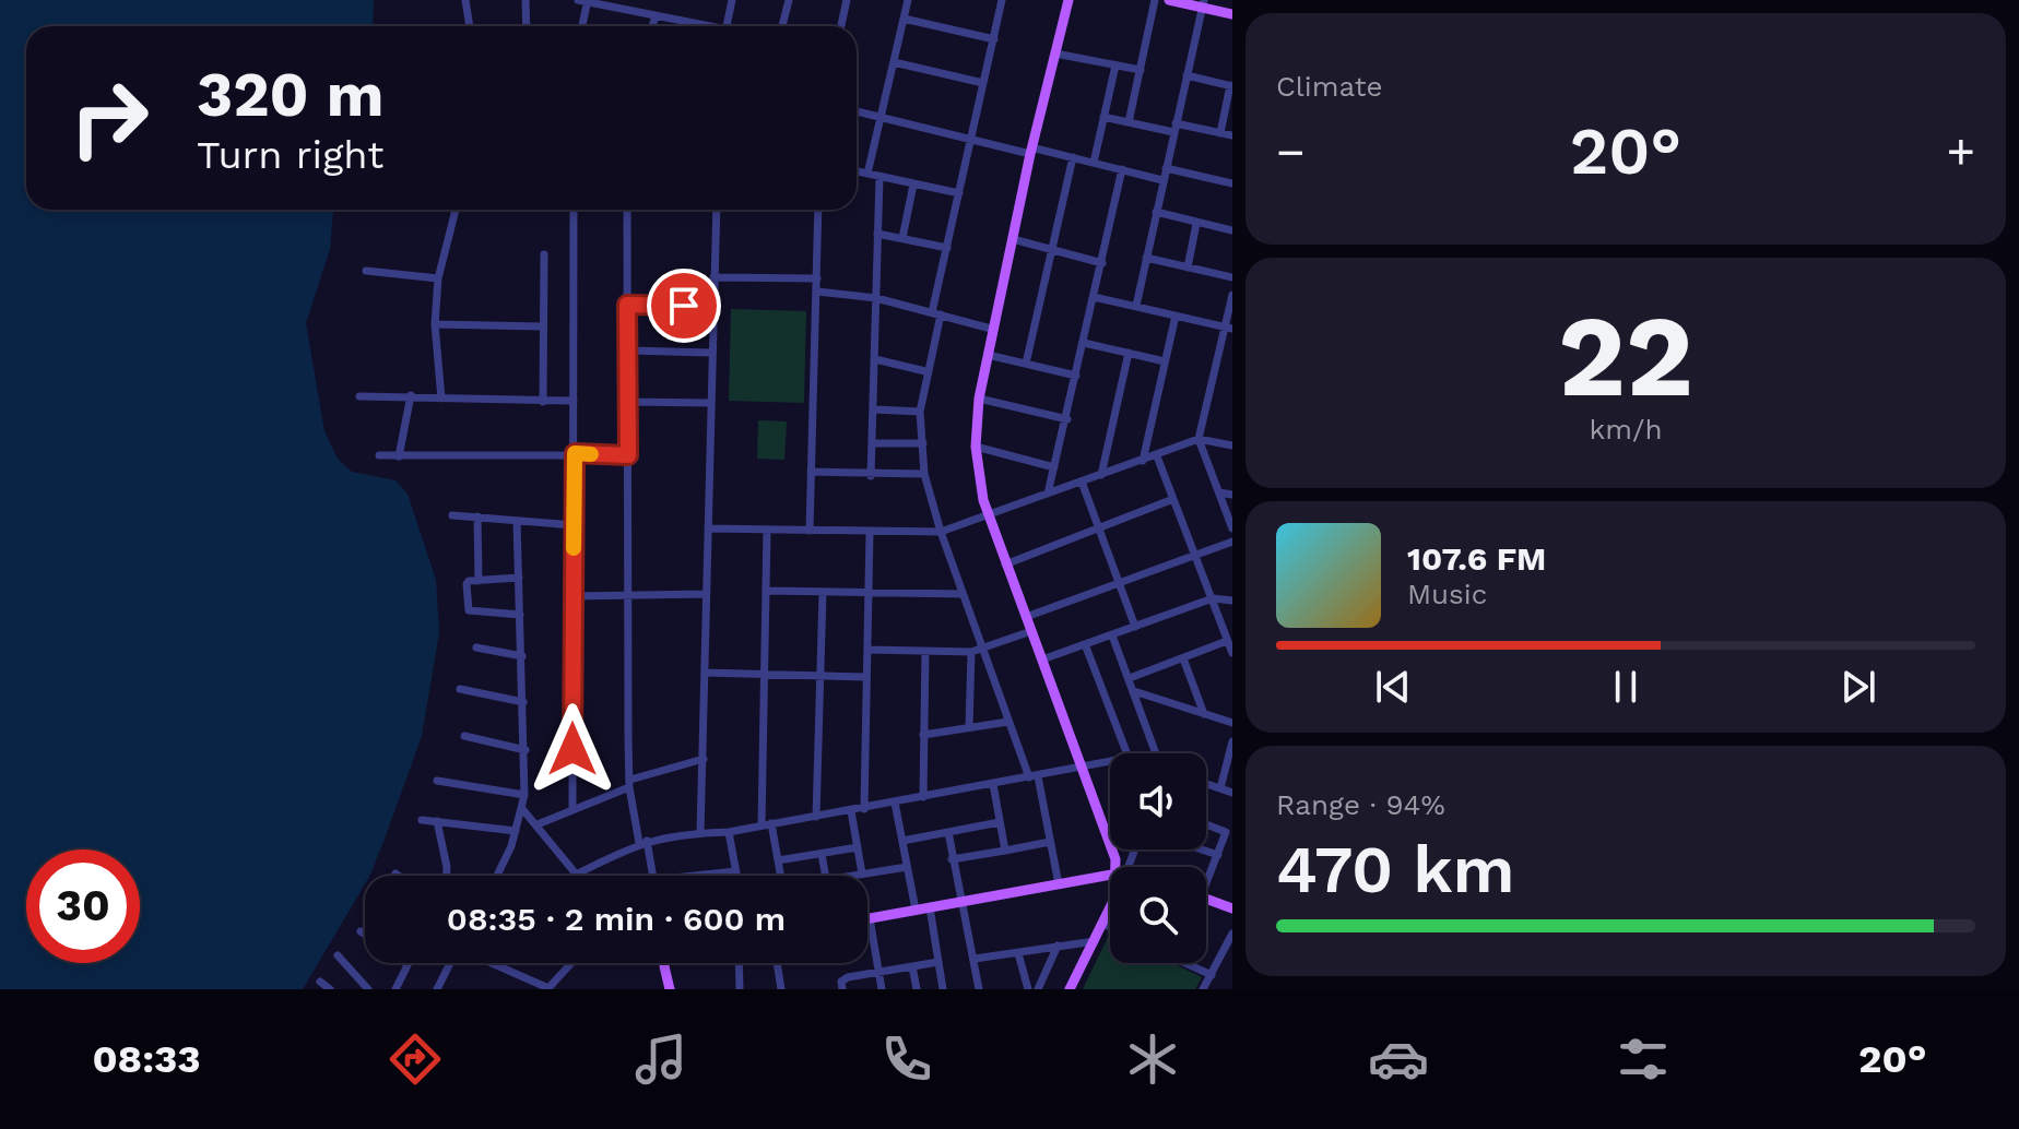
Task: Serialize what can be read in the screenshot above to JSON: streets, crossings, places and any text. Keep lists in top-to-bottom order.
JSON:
{
  "page": {
    "tile": [
      "Climate",
      ["22", "km/h"],
      ["Range · 94%", "470 km"]
    ],
    "turn": ["320 m", "Turn right"],
    "heat": ["−", "20°", "+"],
    "song": ["107.6 FM", "Music"],
    "limit": "30",
    "trip": "08:35 · 2 min · 600 m",
    "tabs": ["08:33", "20°"]
  }
}
